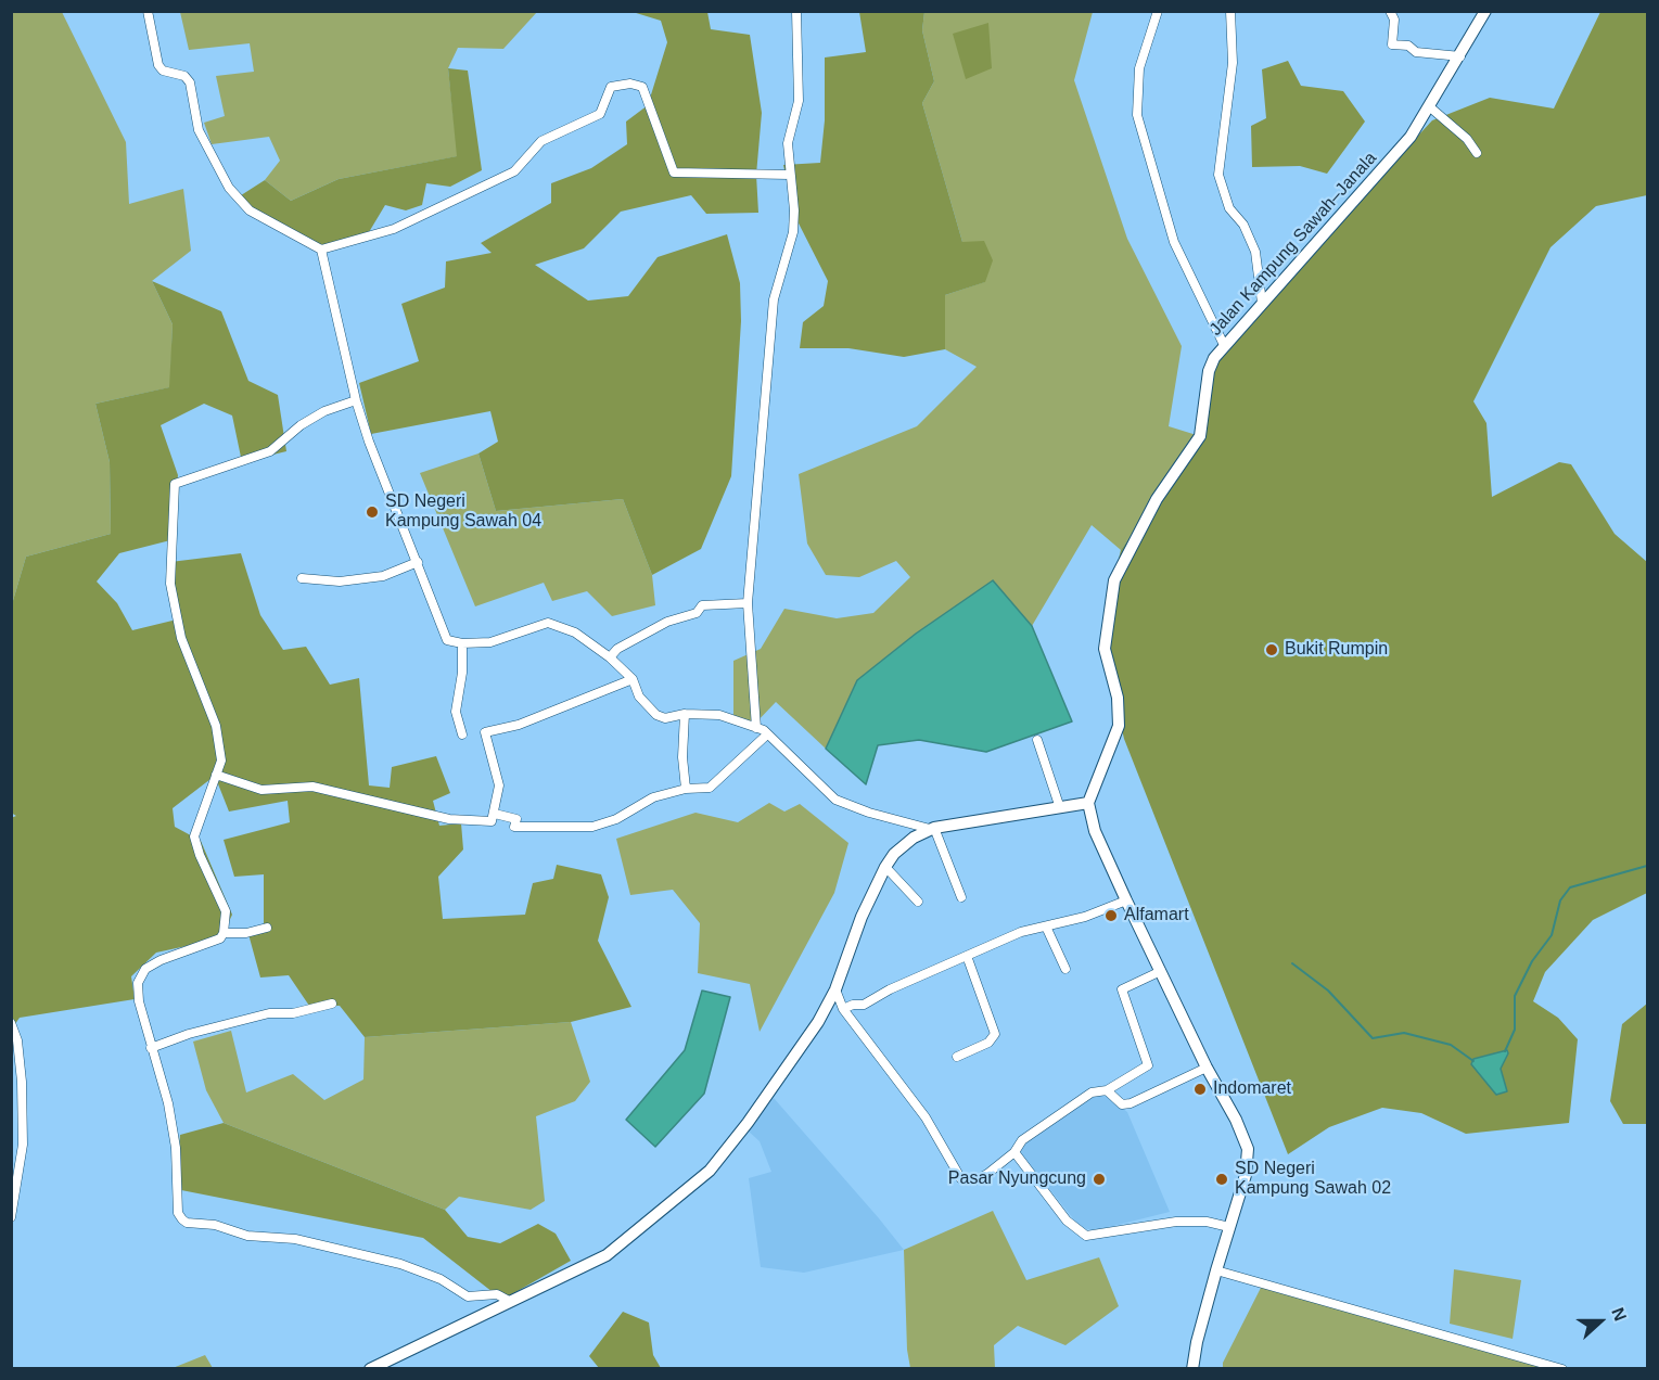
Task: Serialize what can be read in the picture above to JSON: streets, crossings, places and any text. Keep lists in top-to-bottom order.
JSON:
{
  "streets": {
    "main road": ["Jalan Kampung Sawah–Janala"]
  },
  "places": [
    "SD Negeri Kampung Sawah 04",
    "Bukit Rumpin",
    "Alfamart",
    "Indomaret",
    "Pasar Nyungcung",
    "SD Negeri Kampung Sawah 02"
  ],
  "north": "right"
}
